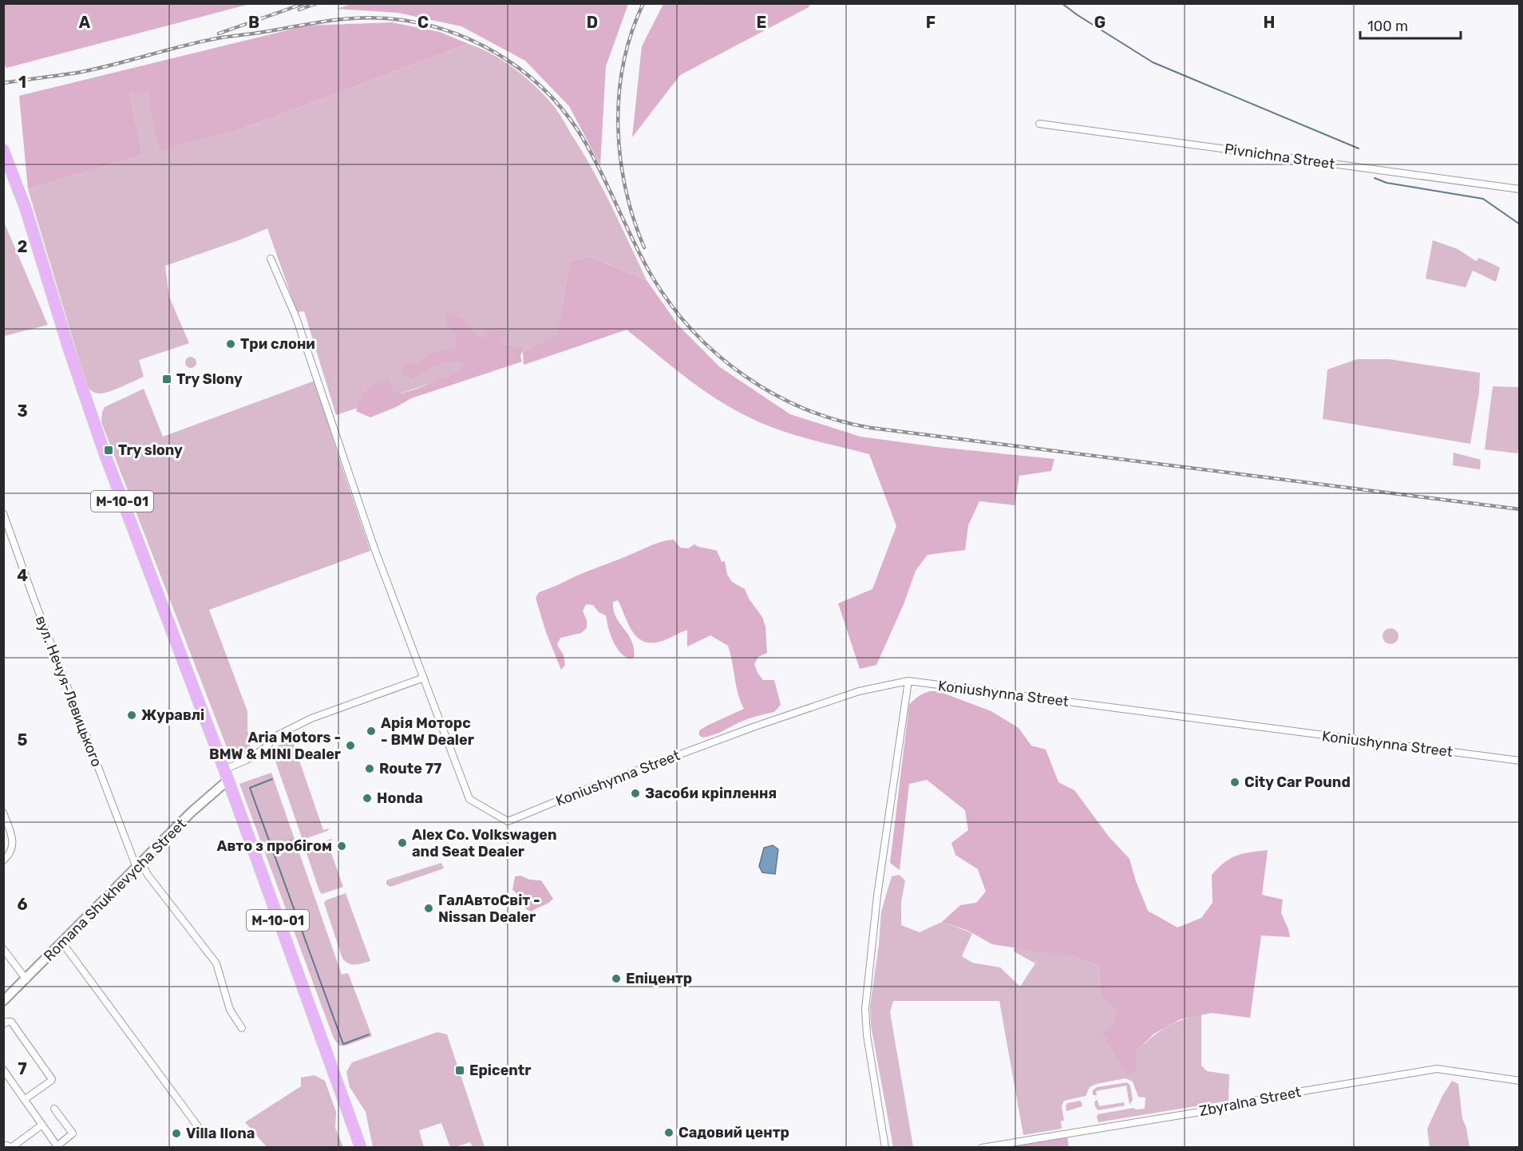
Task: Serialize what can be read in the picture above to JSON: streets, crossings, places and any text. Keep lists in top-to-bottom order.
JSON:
{
  "streets": {
    "highway": ["М-10-01"],
    "main road": ["Romana Shukhevycha Street"],
    "street": [
      "Pivnichna Street",
      "вул. Нечуя-Левицького",
      "Koniushynna Street",
      "Zbyralna Street"
    ]
  },
  "crossings": [
    ["М-10-01", "Romana Shukhevycha Street"],
    ["вул. Нечуя-Левицького", "Romana Shukhevycha Street"]
  ],
  "places": {
    "other": [
      "Три слони",
      "Журавлі",
      "Арія Моторс - BMW Dealer",
      "Aria Motors - BMW & MINI Dealer",
      "Route 77",
      "City Car Pound",
      "Засоби кріплення",
      "Honda",
      "Alex Co. Volkswagen and Seat Dealer",
      "Авто з пробігом",
      "ГалАвтоСвіт - Nissan Dealer",
      "Епіцентр",
      "Садовий центр",
      "Villa Ilona"
    ],
    "transit": ["Try Slony", "Try slony", "Epicentr"]
  },
  "scale_bar": "100 m",
  "grid": {
    "columns": [
      "A",
      "B",
      "C",
      "D",
      "E",
      "F",
      "G",
      "H"
    ],
    "rows": [
      "1",
      "2",
      "3",
      "4",
      "5",
      "6",
      "7"
    ]
  }
}
